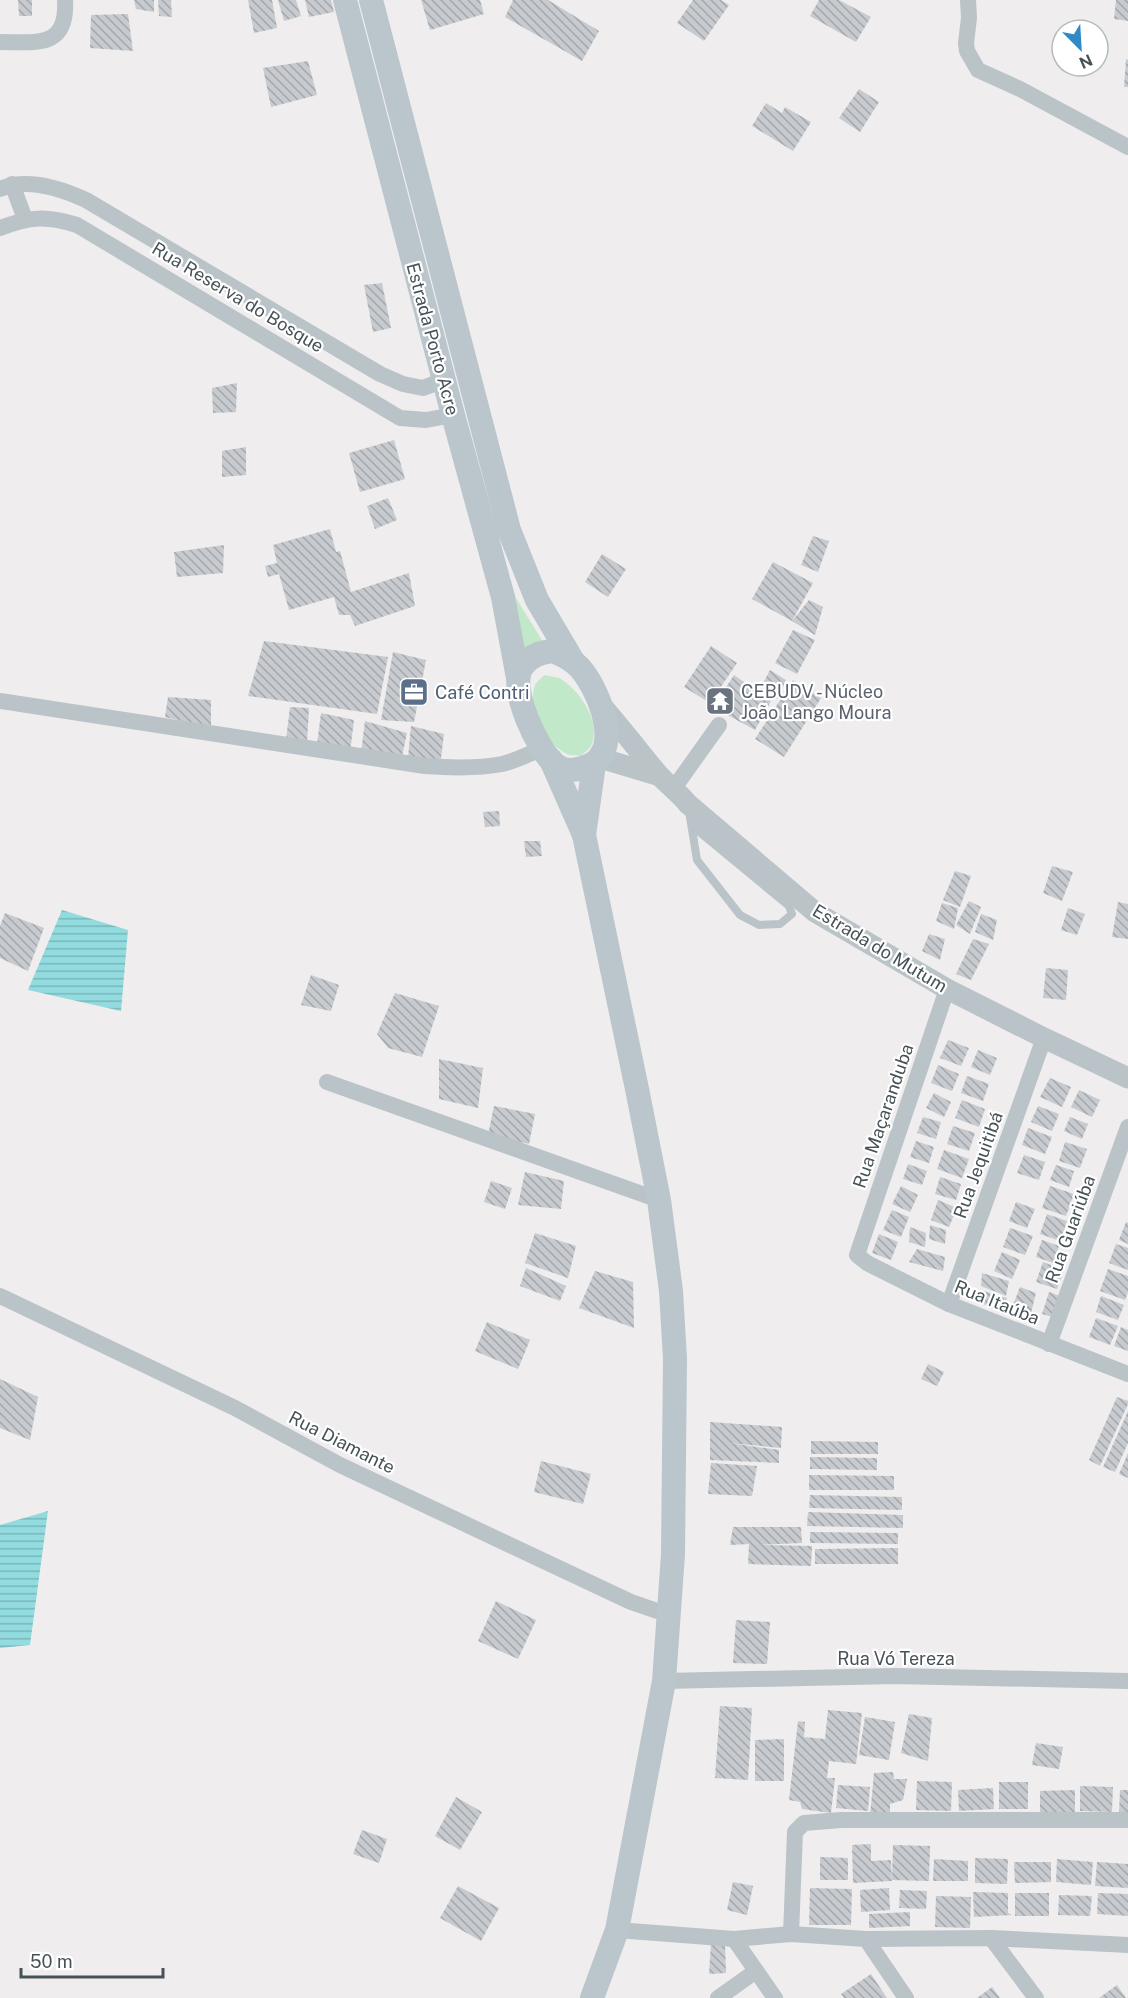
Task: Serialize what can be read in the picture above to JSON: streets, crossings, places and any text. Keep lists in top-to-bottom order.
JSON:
{
  "streets": {
    "main road": ["Estrada Porto Acre"],
    "street": [
      "Rua Reserva do Bosque",
      "Estrada do Mutum",
      "Rua Maçaranduba",
      "Rua Jequitibá",
      "Rua Guariúba",
      "Rua Itaúba",
      "Rua Diamante",
      "Rua Vó Tereza"
    ]
  },
  "crossings": [
    ["Rua Reserva do Bosque", "Estrada Porto Acre"],
    ["Estrada Porto Acre", "Estrada do Mutum"],
    ["Estrada do Mutum", "Rua Maçaranduba"],
    ["Estrada do Mutum", "Rua Jequitibá"],
    ["Rua Maçaranduba", "Rua Itaúba"],
    ["Rua Jequitibá", "Rua Itaúba"],
    ["Rua Guariúba", "Rua Itaúba"]
  ],
  "places": {
    "office": ["Café Contri"],
    "temple": ["CEBUDV - Núcleo João Lango Moura"]
  },
  "scale_bar": "50 m",
  "north": "bottom right"
}
